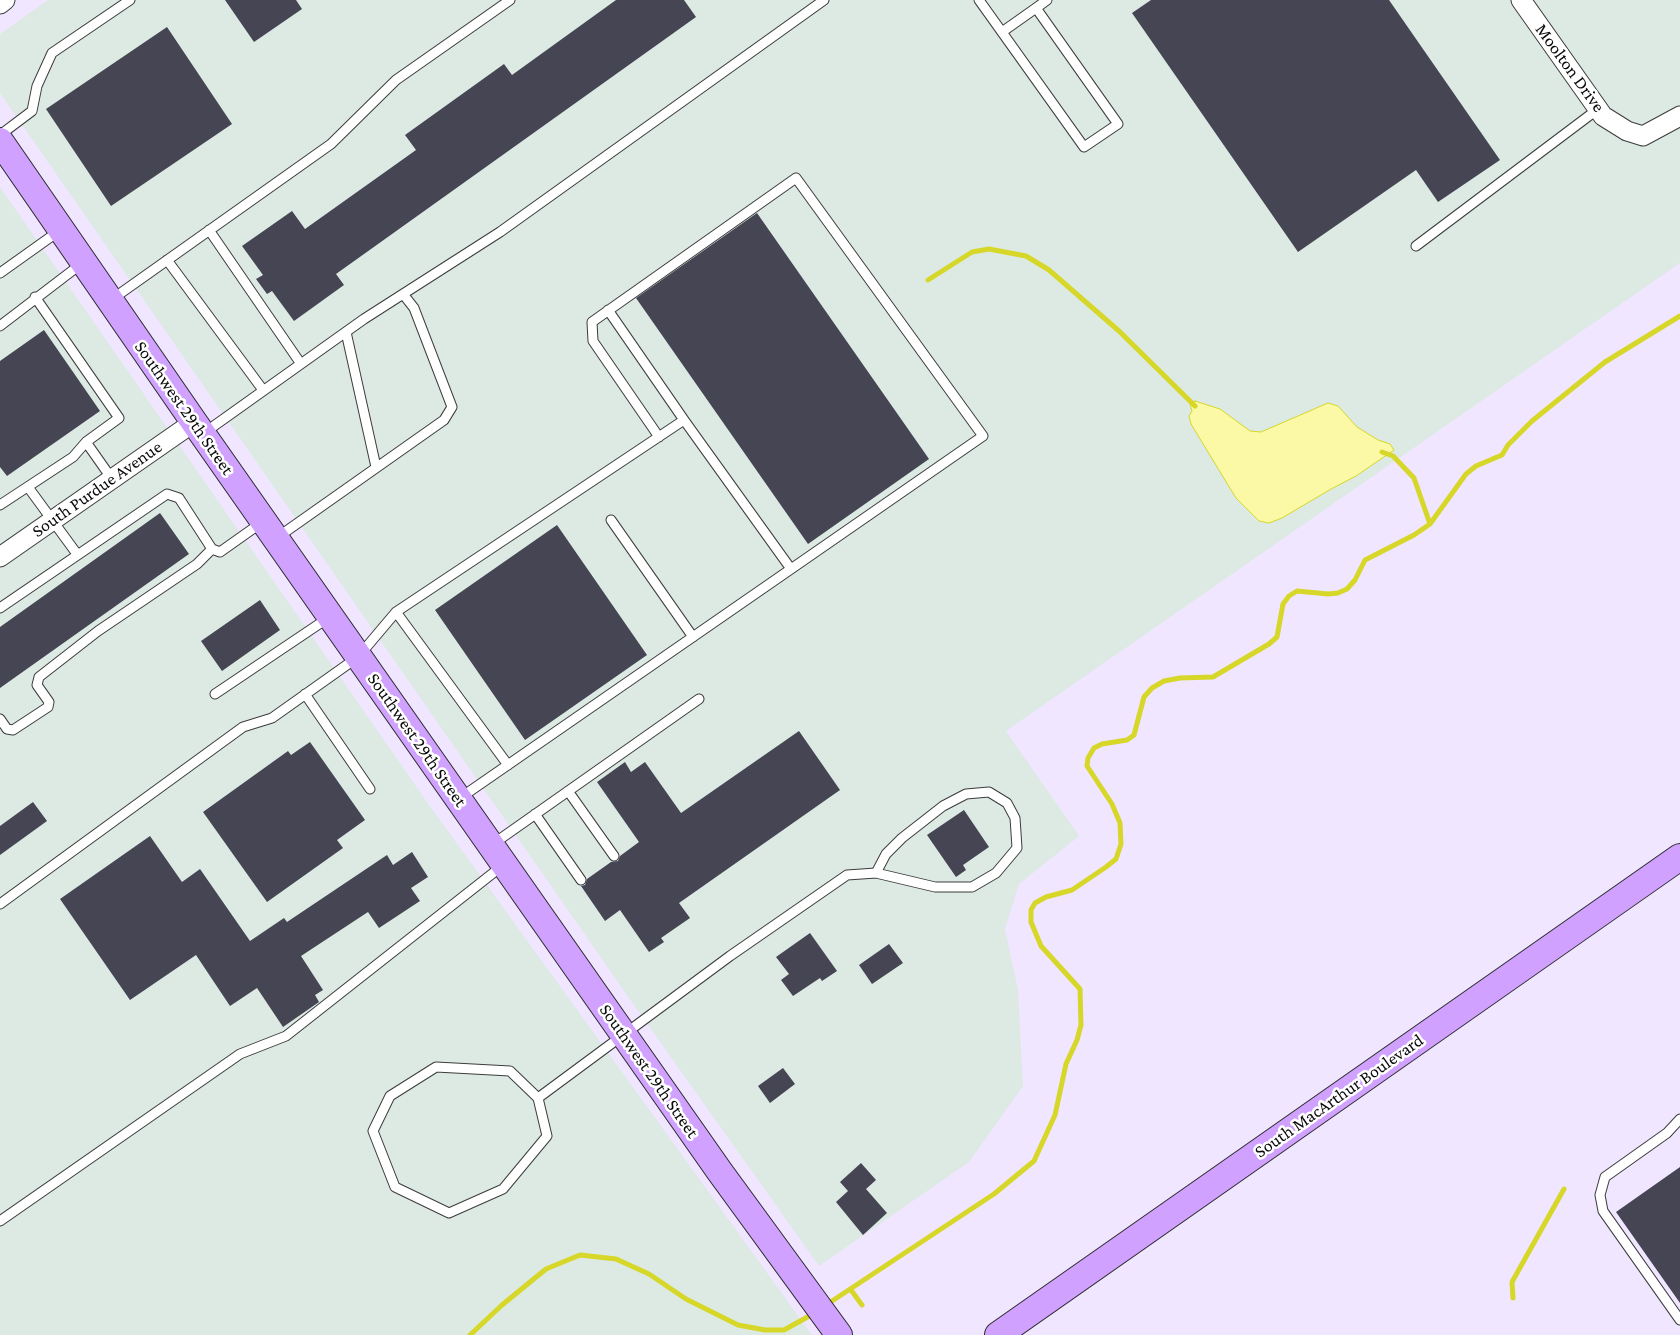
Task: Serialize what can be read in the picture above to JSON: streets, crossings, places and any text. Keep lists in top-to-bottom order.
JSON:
{
  "streets": {
    "street": [
      "Moolton Drive",
      "Southwest 29th Street",
      "South Purdue Avenue",
      "South MacArthur Boulevard"
    ]
  },
  "crossings": [
    ["Southwest 29th Street", "South Purdue Avenue"]
  ]
}
